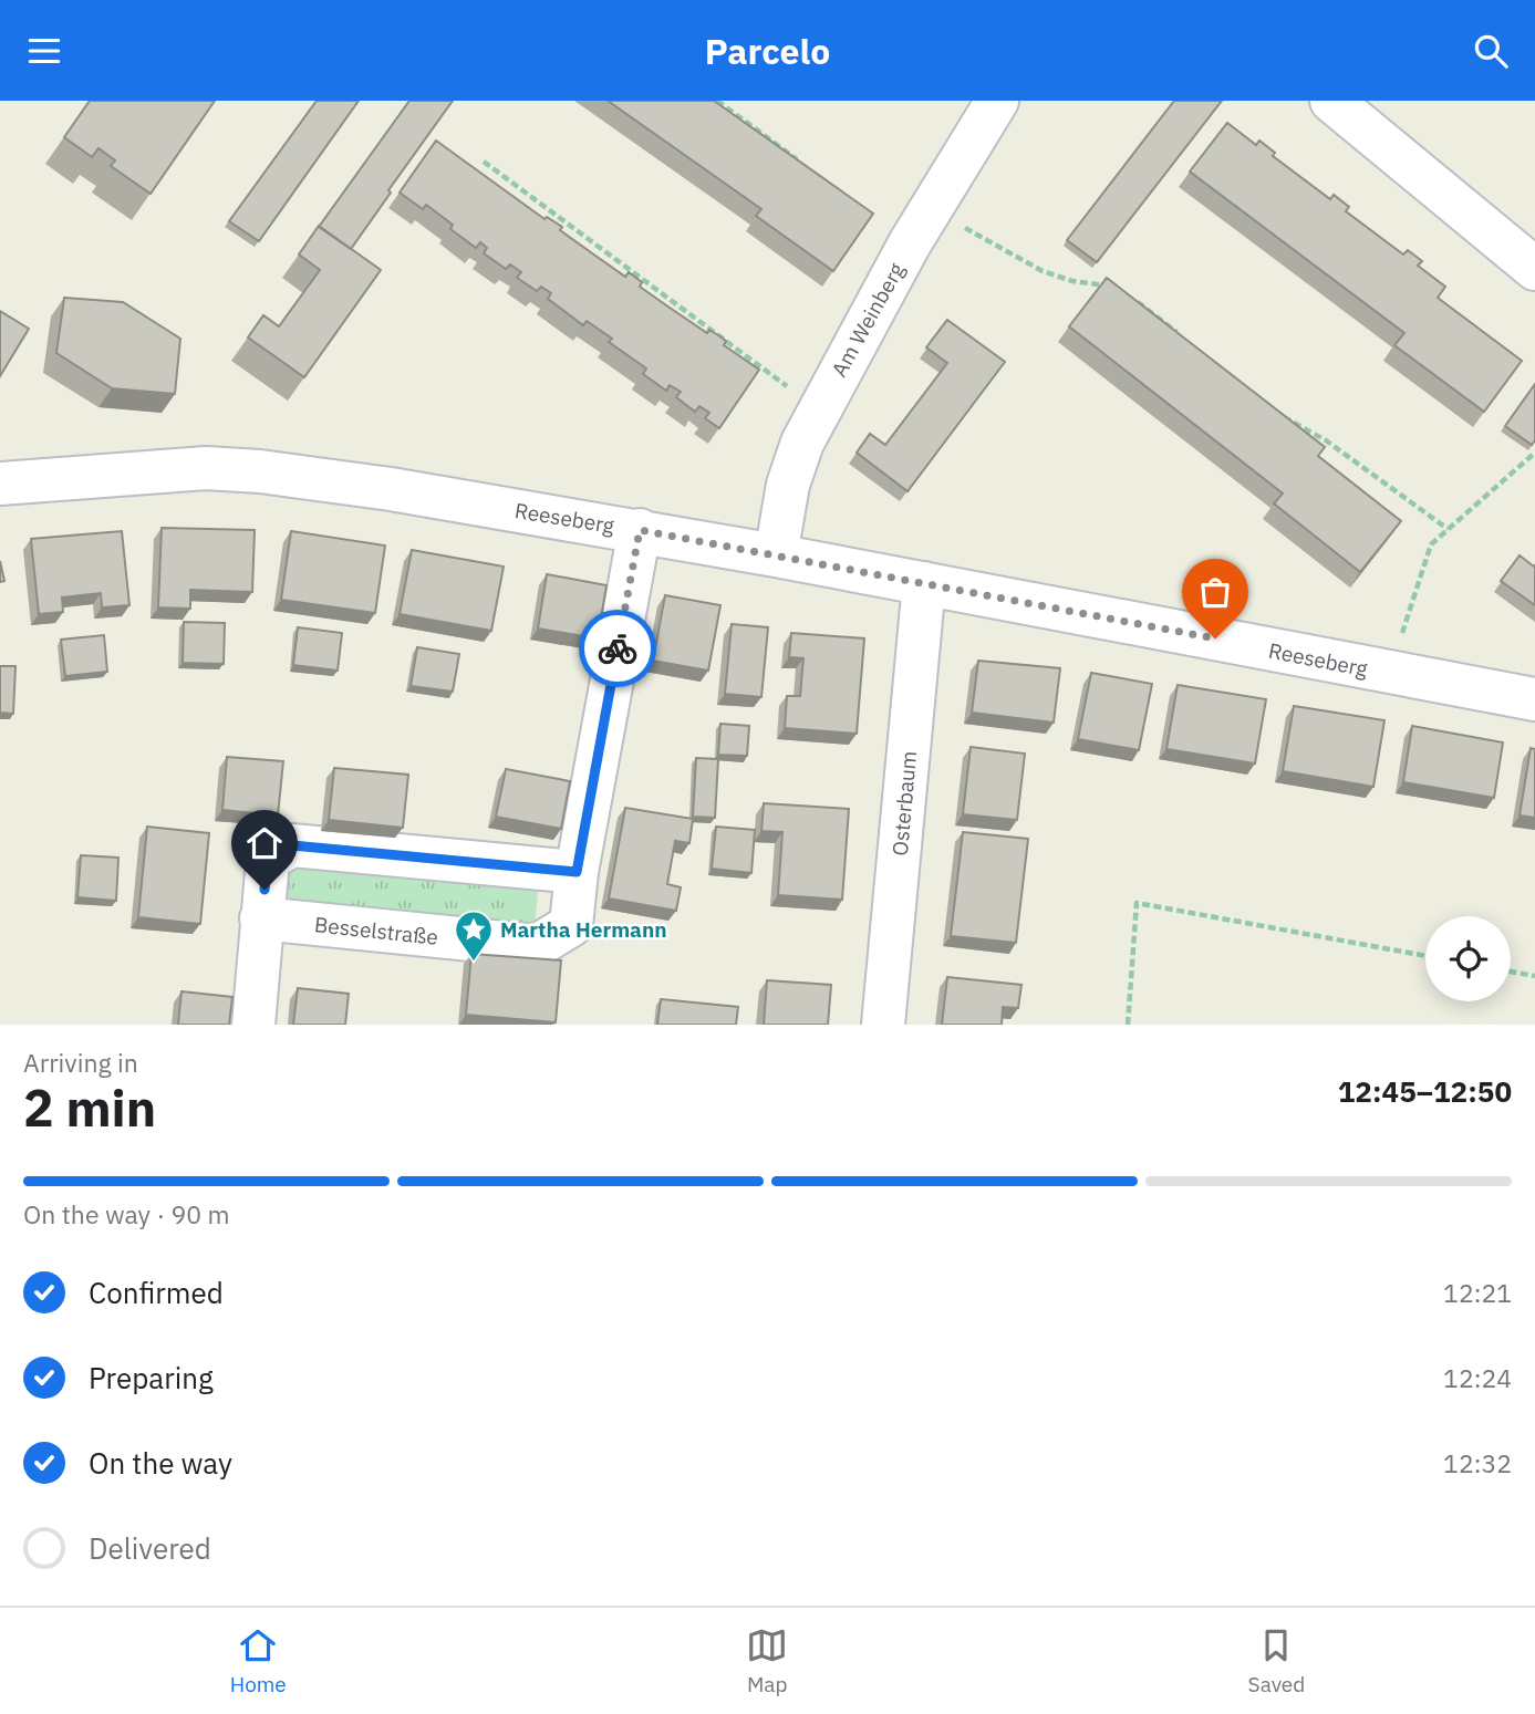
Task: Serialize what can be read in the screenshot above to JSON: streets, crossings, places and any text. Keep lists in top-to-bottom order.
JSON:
{
  "streets": {
    "street": [
      "Am Weinberg",
      "Reeseberg",
      "Osterbaum",
      "Besselstraße"
    ]
  },
  "crossings": [
    ["Am Weinberg", "Reeseberg"],
    ["Reeseberg", "Osterbaum"],
    ["Reeseberg", "Besselstraße"]
  ],
  "places": {
    "place": ["Martha Hermann"]
  },
  "page": {
    "header": "Parcelo",
    "heading": ["2 min", "Arriving in", "12:45–12:50"],
    "bar": "On the way · 90 m",
    "list": [
      ["Confirmed", "12:21"],
      ["Preparing", "12:24"],
      ["On the way", "12:32"],
      "Delivered"
    ],
    "tabs": ["Home", "Map", "Saved"]
  }
}
